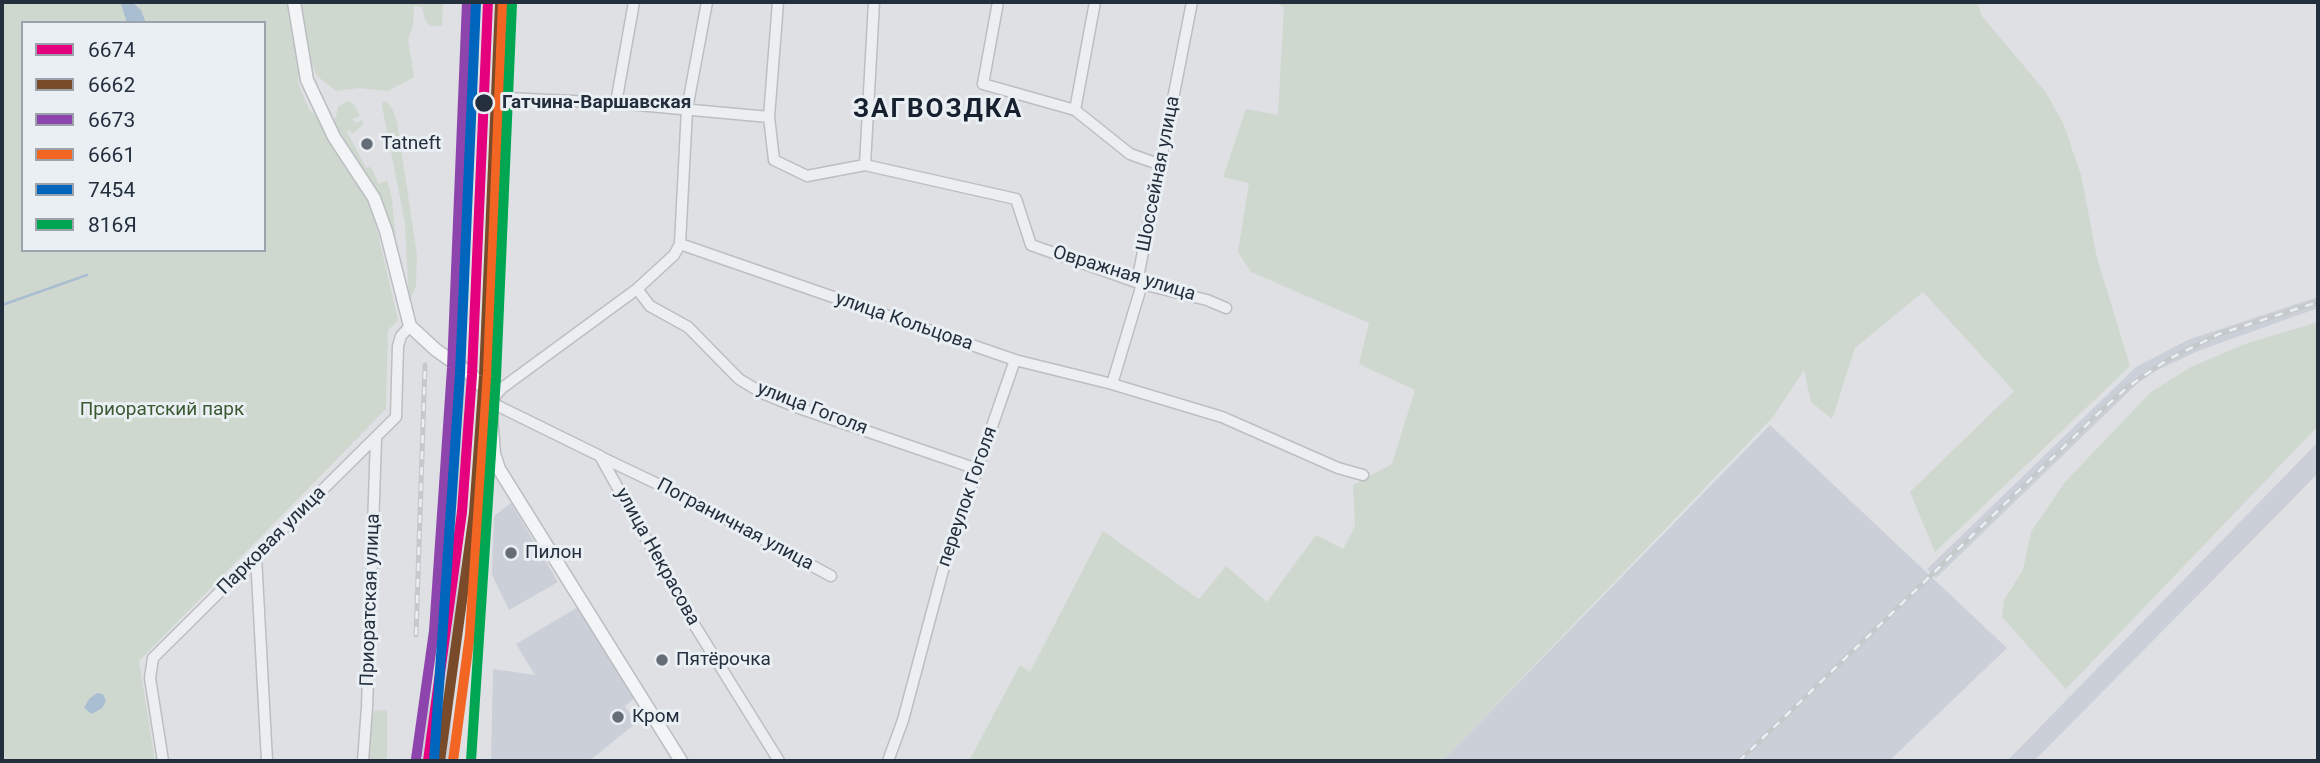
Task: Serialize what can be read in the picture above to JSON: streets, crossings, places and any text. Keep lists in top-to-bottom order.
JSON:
{
  "streets": {
    "street": [
      "Шоссейная улица",
      "Овражная улица",
      "улица Кольцова",
      "улица Гоголя",
      "переулок Гоголя",
      "Пограничная улица",
      "Парковая улица",
      "улица Некрасова",
      "Приоратская улица"
    ]
  },
  "crossings": [
    ["Шоссейная улица", "Овражная улица"],
    ["Шоссейная улица", "улица Кольцова"],
    ["улица Кольцова", "переулок Гоголя"],
    ["улица Гоголя", "переулок Гоголя"],
    ["Пограничная улица", "улица Некрасова"],
    ["Парковая улица", "Приоратская улица"]
  ],
  "districts": ["ЗАГВОЗДКА"],
  "parks": ["Приоратский парк"],
  "places": [
    "Гатчина-Варшавская",
    "Tatneft",
    "Пилон",
    "Пятёрочка",
    "Кром"
  ],
  "lines": [
    "transit line 6674",
    "transit line 6673",
    "transit line 7454",
    "transit line 6662",
    "transit line 6661",
    "transit line 816Я"
  ],
  "legend": [
    "6674",
    "6662",
    "6673",
    "6661",
    "7454",
    "816Я"
  ]
}
